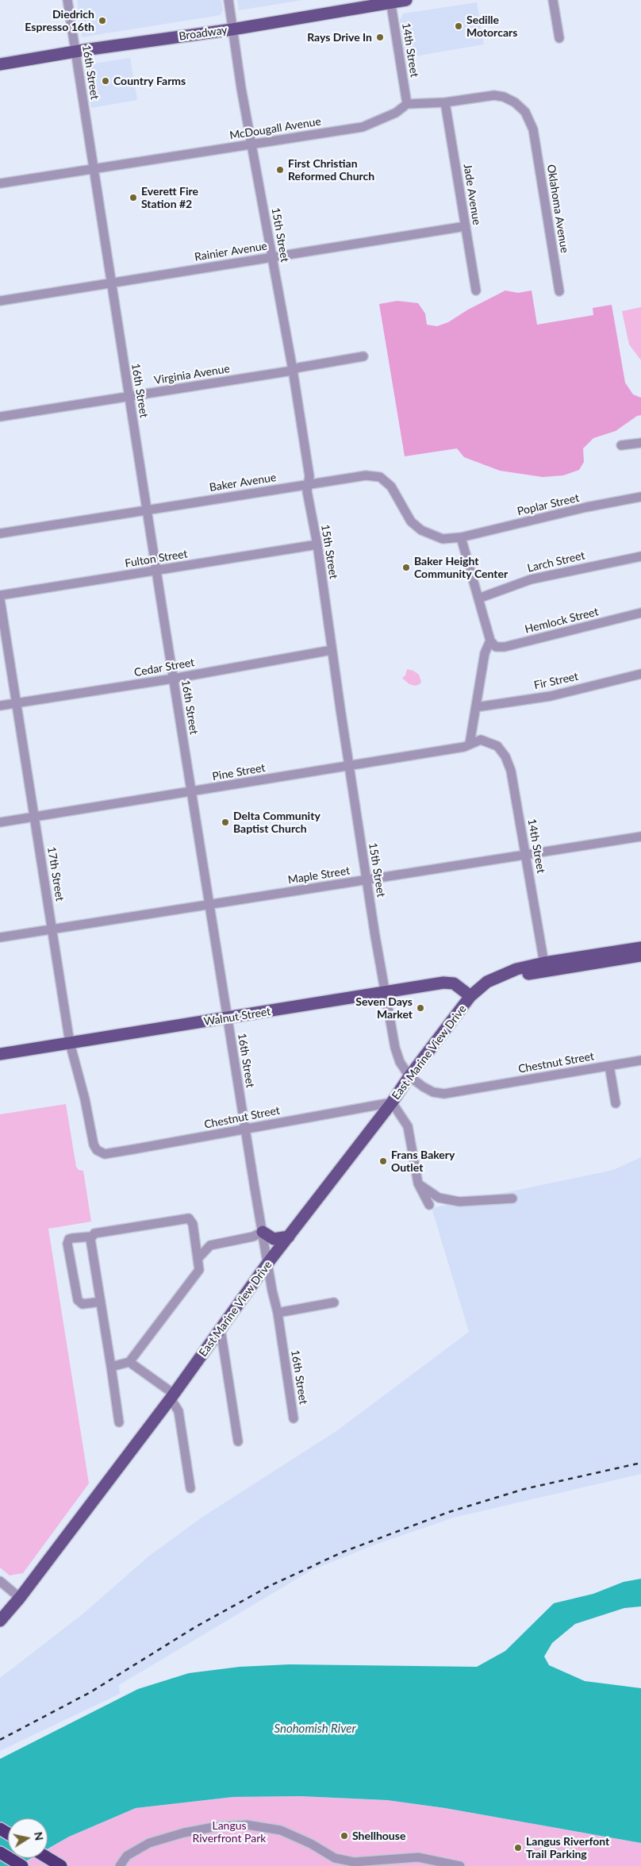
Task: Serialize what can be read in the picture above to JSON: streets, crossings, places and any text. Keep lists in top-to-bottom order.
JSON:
{
  "streets": {
    "main road": ["Broadway", "Walnut Street", "East Marine View Drive"],
    "street": [
      "14th Street",
      "16th Street",
      "McDougall Avenue",
      "Jade Avenue",
      "Oklahoma Avenue",
      "15th Street",
      "Rainier Avenue",
      "Virginia Avenue",
      "Baker Avenue",
      "Poplar Street",
      "Fulton Street",
      "Larch Street",
      "Hemlock Street",
      "Cedar Street",
      "Fir Street",
      "Pine Street",
      "17th Street",
      "Maple Street",
      "Chestnut Street"
    ]
  },
  "crossings": [
    ["Broadway", "14th Street"],
    ["Broadway", "16th Street"],
    ["Broadway", "15th Street"],
    ["14th Street", "McDougall Avenue"],
    ["14th Street", "Pine Street"],
    ["14th Street", "Maple Street"],
    ["14th Street", "East Marine View Drive"],
    ["16th Street", "McDougall Avenue"],
    ["16th Street", "Rainier Avenue"],
    ["16th Street", "Virginia Avenue"],
    ["16th Street", "Baker Avenue"],
    ["16th Street", "Fulton Street"],
    ["16th Street", "Cedar Street"],
    ["16th Street", "Pine Street"],
    ["16th Street", "Maple Street"],
    ["16th Street", "Walnut Street"],
    ["16th Street", "East Marine View Drive"],
    ["16th Street", "Chestnut Street"],
    ["McDougall Avenue", "15th Street"],
    ["Jade Avenue", "Oklahoma Avenue"],
    ["Jade Avenue", "Rainier Avenue"],
    ["15th Street", "Rainier Avenue"],
    ["15th Street", "Virginia Avenue"],
    ["15th Street", "Baker Avenue"],
    ["15th Street", "Fulton Street"],
    ["15th Street", "Cedar Street"],
    ["15th Street", "Pine Street"],
    ["15th Street", "Maple Street"],
    ["15th Street", "Walnut Street"],
    ["15th Street", "East Marine View Drive"],
    ["15th Street", "Chestnut Street"],
    ["Baker Avenue", "Poplar Street"],
    ["Cedar Street", "17th Street"],
    ["Pine Street", "17th Street"],
    ["17th Street", "Maple Street"],
    ["17th Street", "Walnut Street"],
    ["17th Street", "Chestnut Street"],
    ["Walnut Street", "East Marine View Drive"],
    ["East Marine View Drive", "Chestnut Street"]
  ],
  "water": ["Snohomish River"],
  "parks": ["Langus Riverfront Park"],
  "places": [
    "Diedrich Espresso 16th",
    "Sedille Motorcars",
    "Rays Drive In",
    "Country Farms",
    "First Christian Reformed Church",
    "Everett Fire Station #2",
    "Baker Height Community Center",
    "Delta Community Baptist Church",
    "Seven Days Market",
    "Frans Bakery Outlet",
    "Shellhouse",
    "Langus Riverfont Trail Parking"
  ],
  "north": "right"
}
